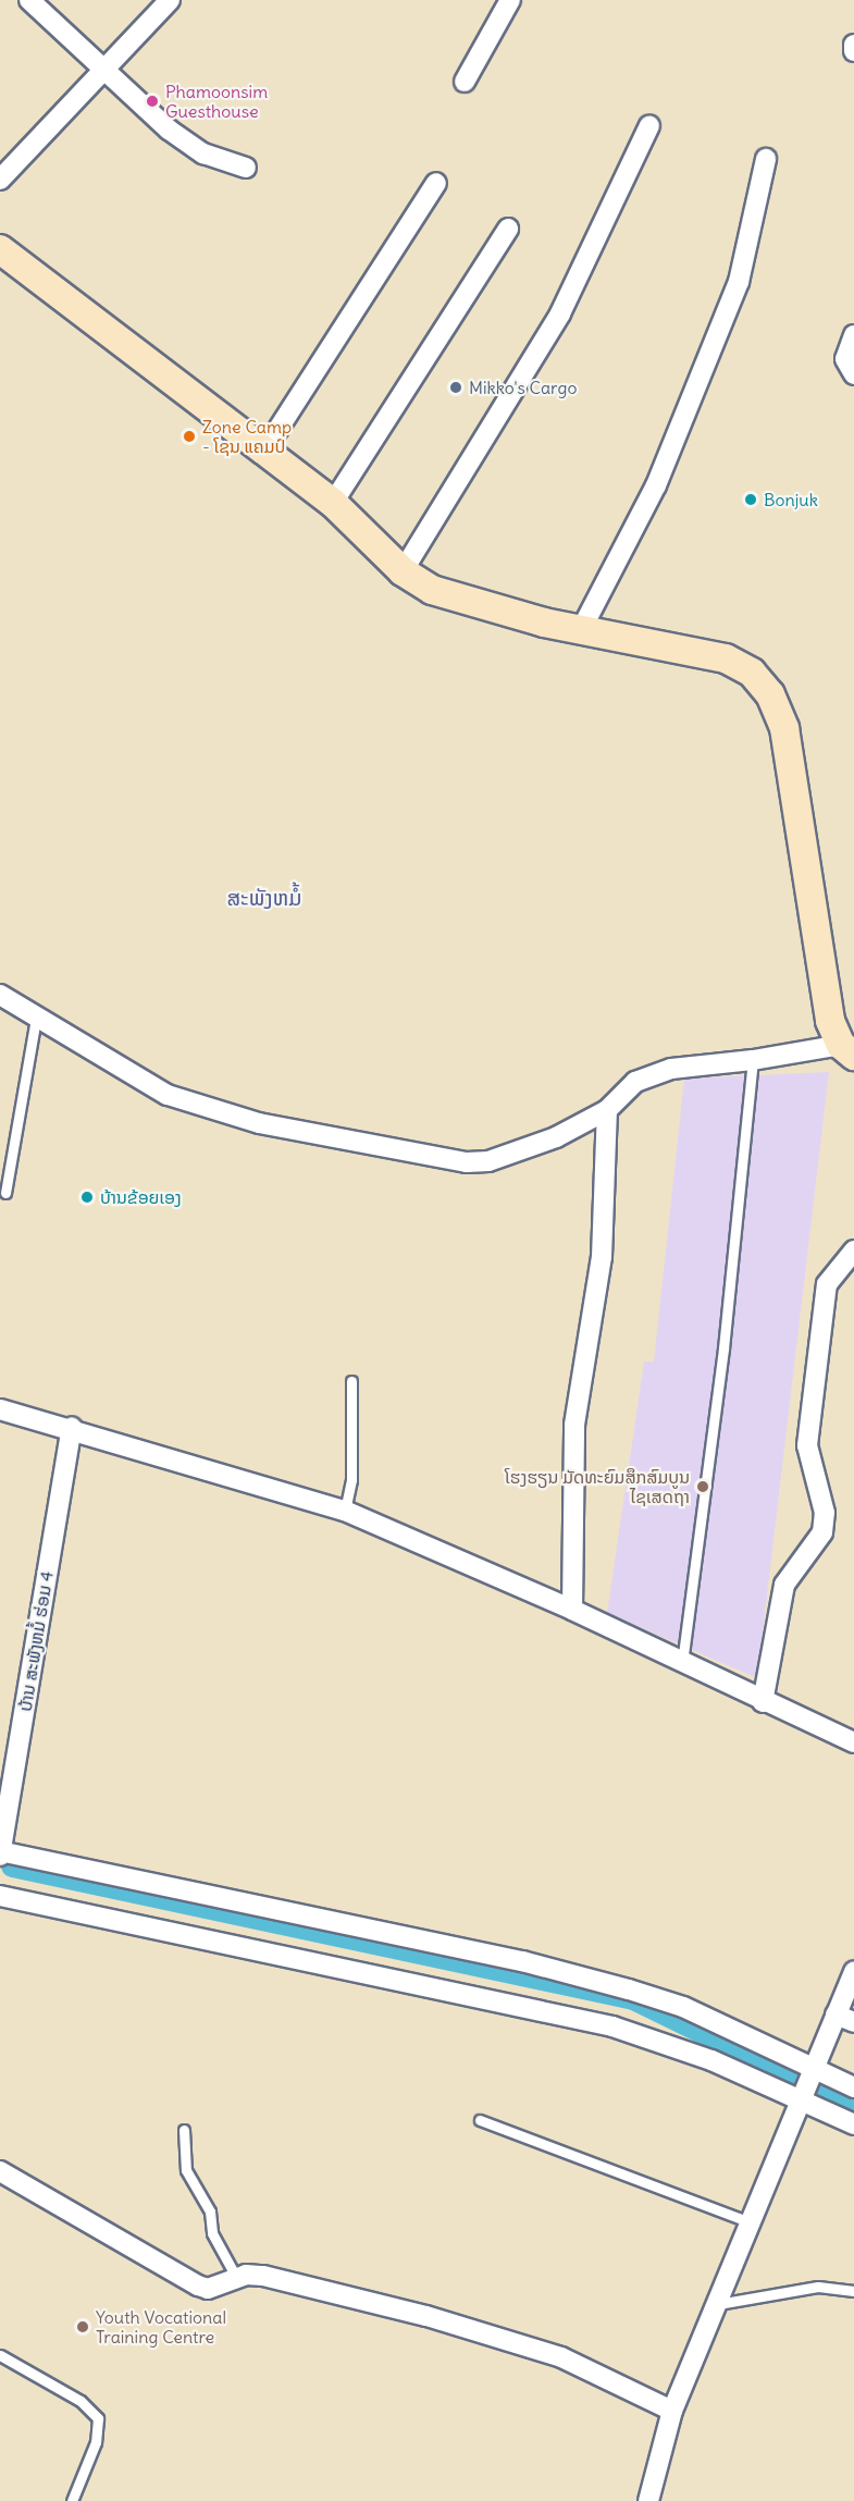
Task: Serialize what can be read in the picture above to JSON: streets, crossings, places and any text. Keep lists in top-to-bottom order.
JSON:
{
  "streets": {
    "street": ["ບ້ານ ສະພັງຫມໍ້ ຮ່ອມ 4"]
  },
  "districts": ["ສະພັງຫມໍ້"],
  "places": [
    "Phamoonsim Guesthouse",
    "Mikko's Cargo",
    "Zone Camp - ໂຊນ ແຄມປ໌",
    "Bonjuk",
    "ບ້ານຂ້ອຍເອງ",
    "ໂຮງຮຽນ ມັດທະຍົມສຶກສົມບູນ ໄຊເສດຖາ",
    "Youth Vocational Training Centre"
  ]
}
